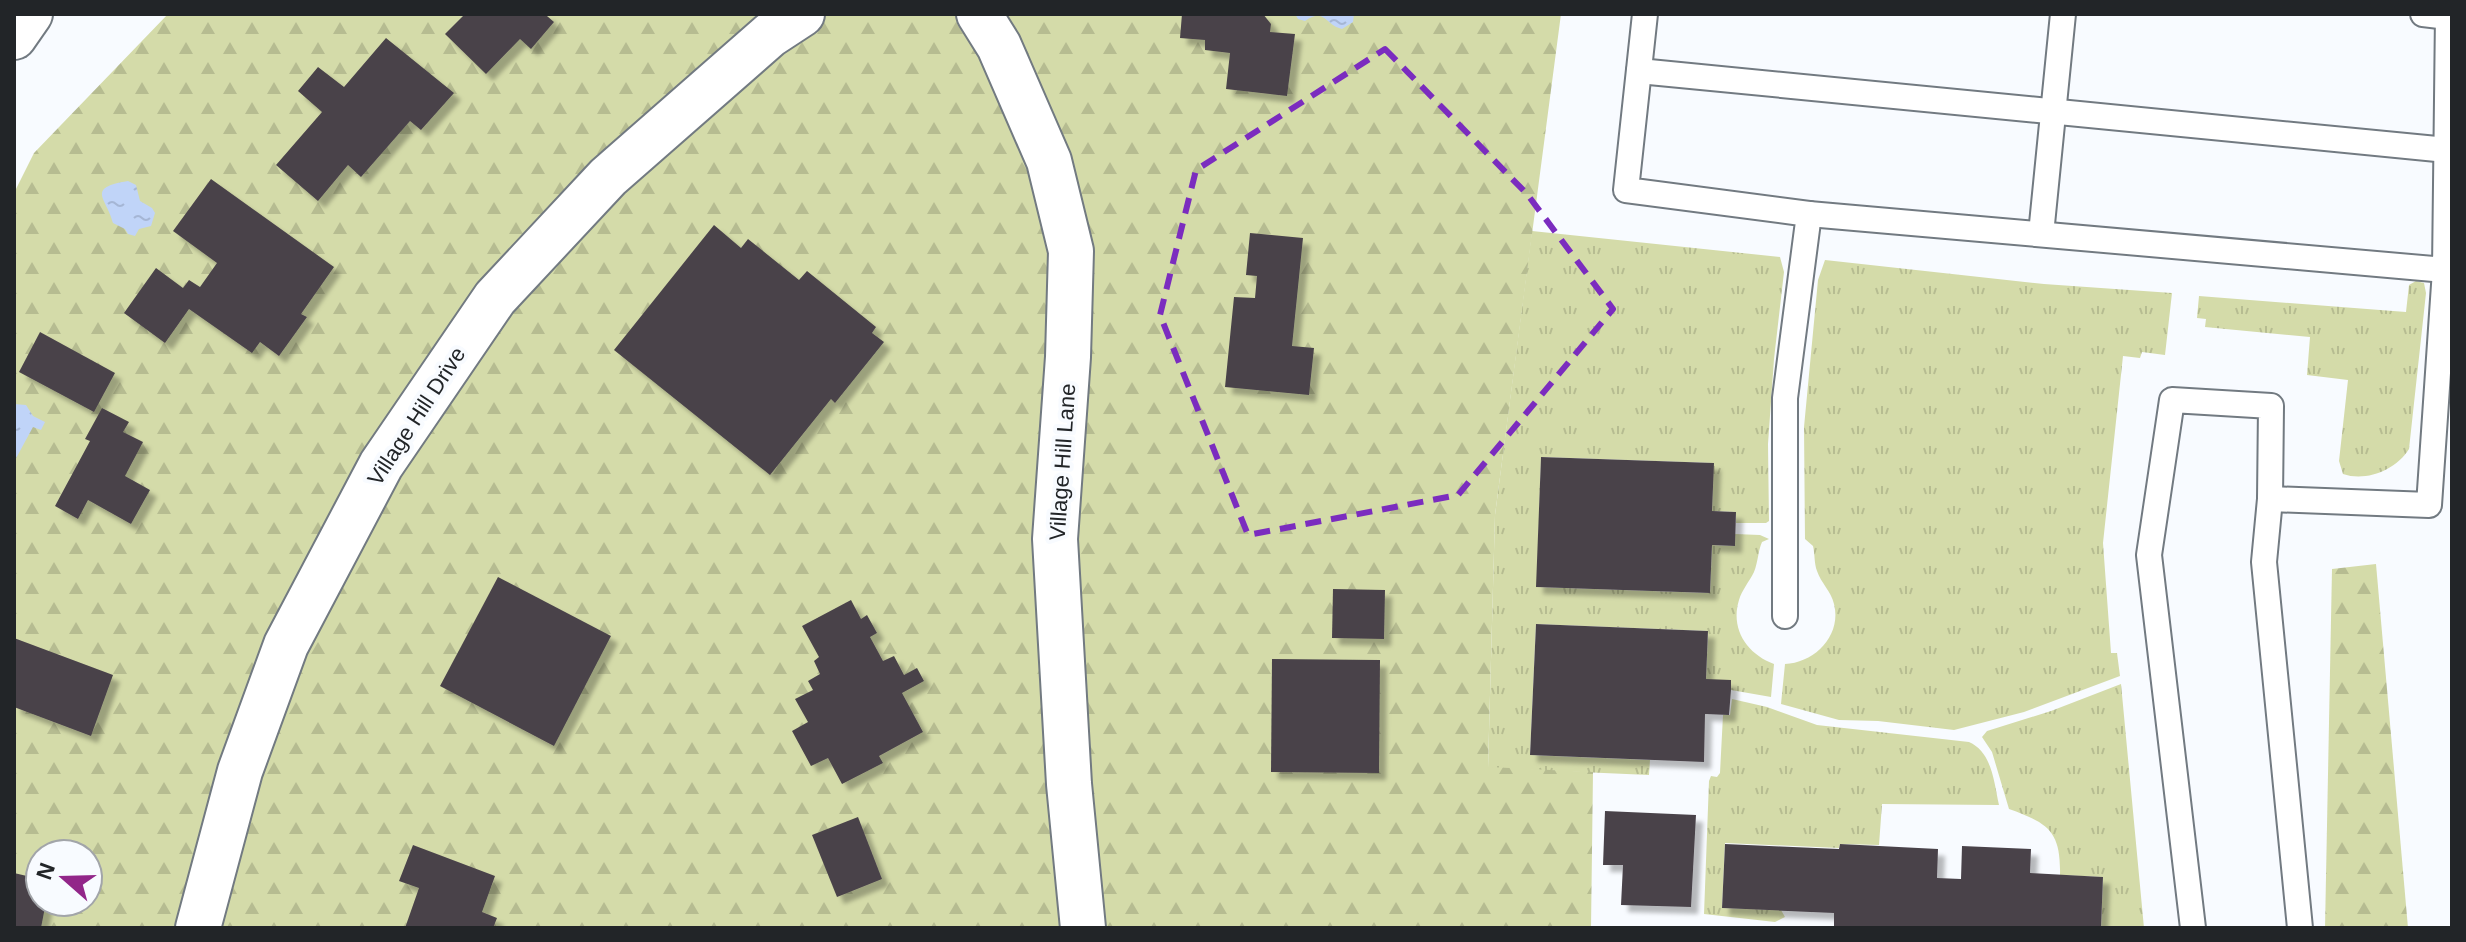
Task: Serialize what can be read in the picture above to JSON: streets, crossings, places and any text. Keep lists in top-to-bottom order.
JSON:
{
  "streets": {
    "street": ["Village Hill Drive", "Village Hill Lane"]
  },
  "north": "left"
}
